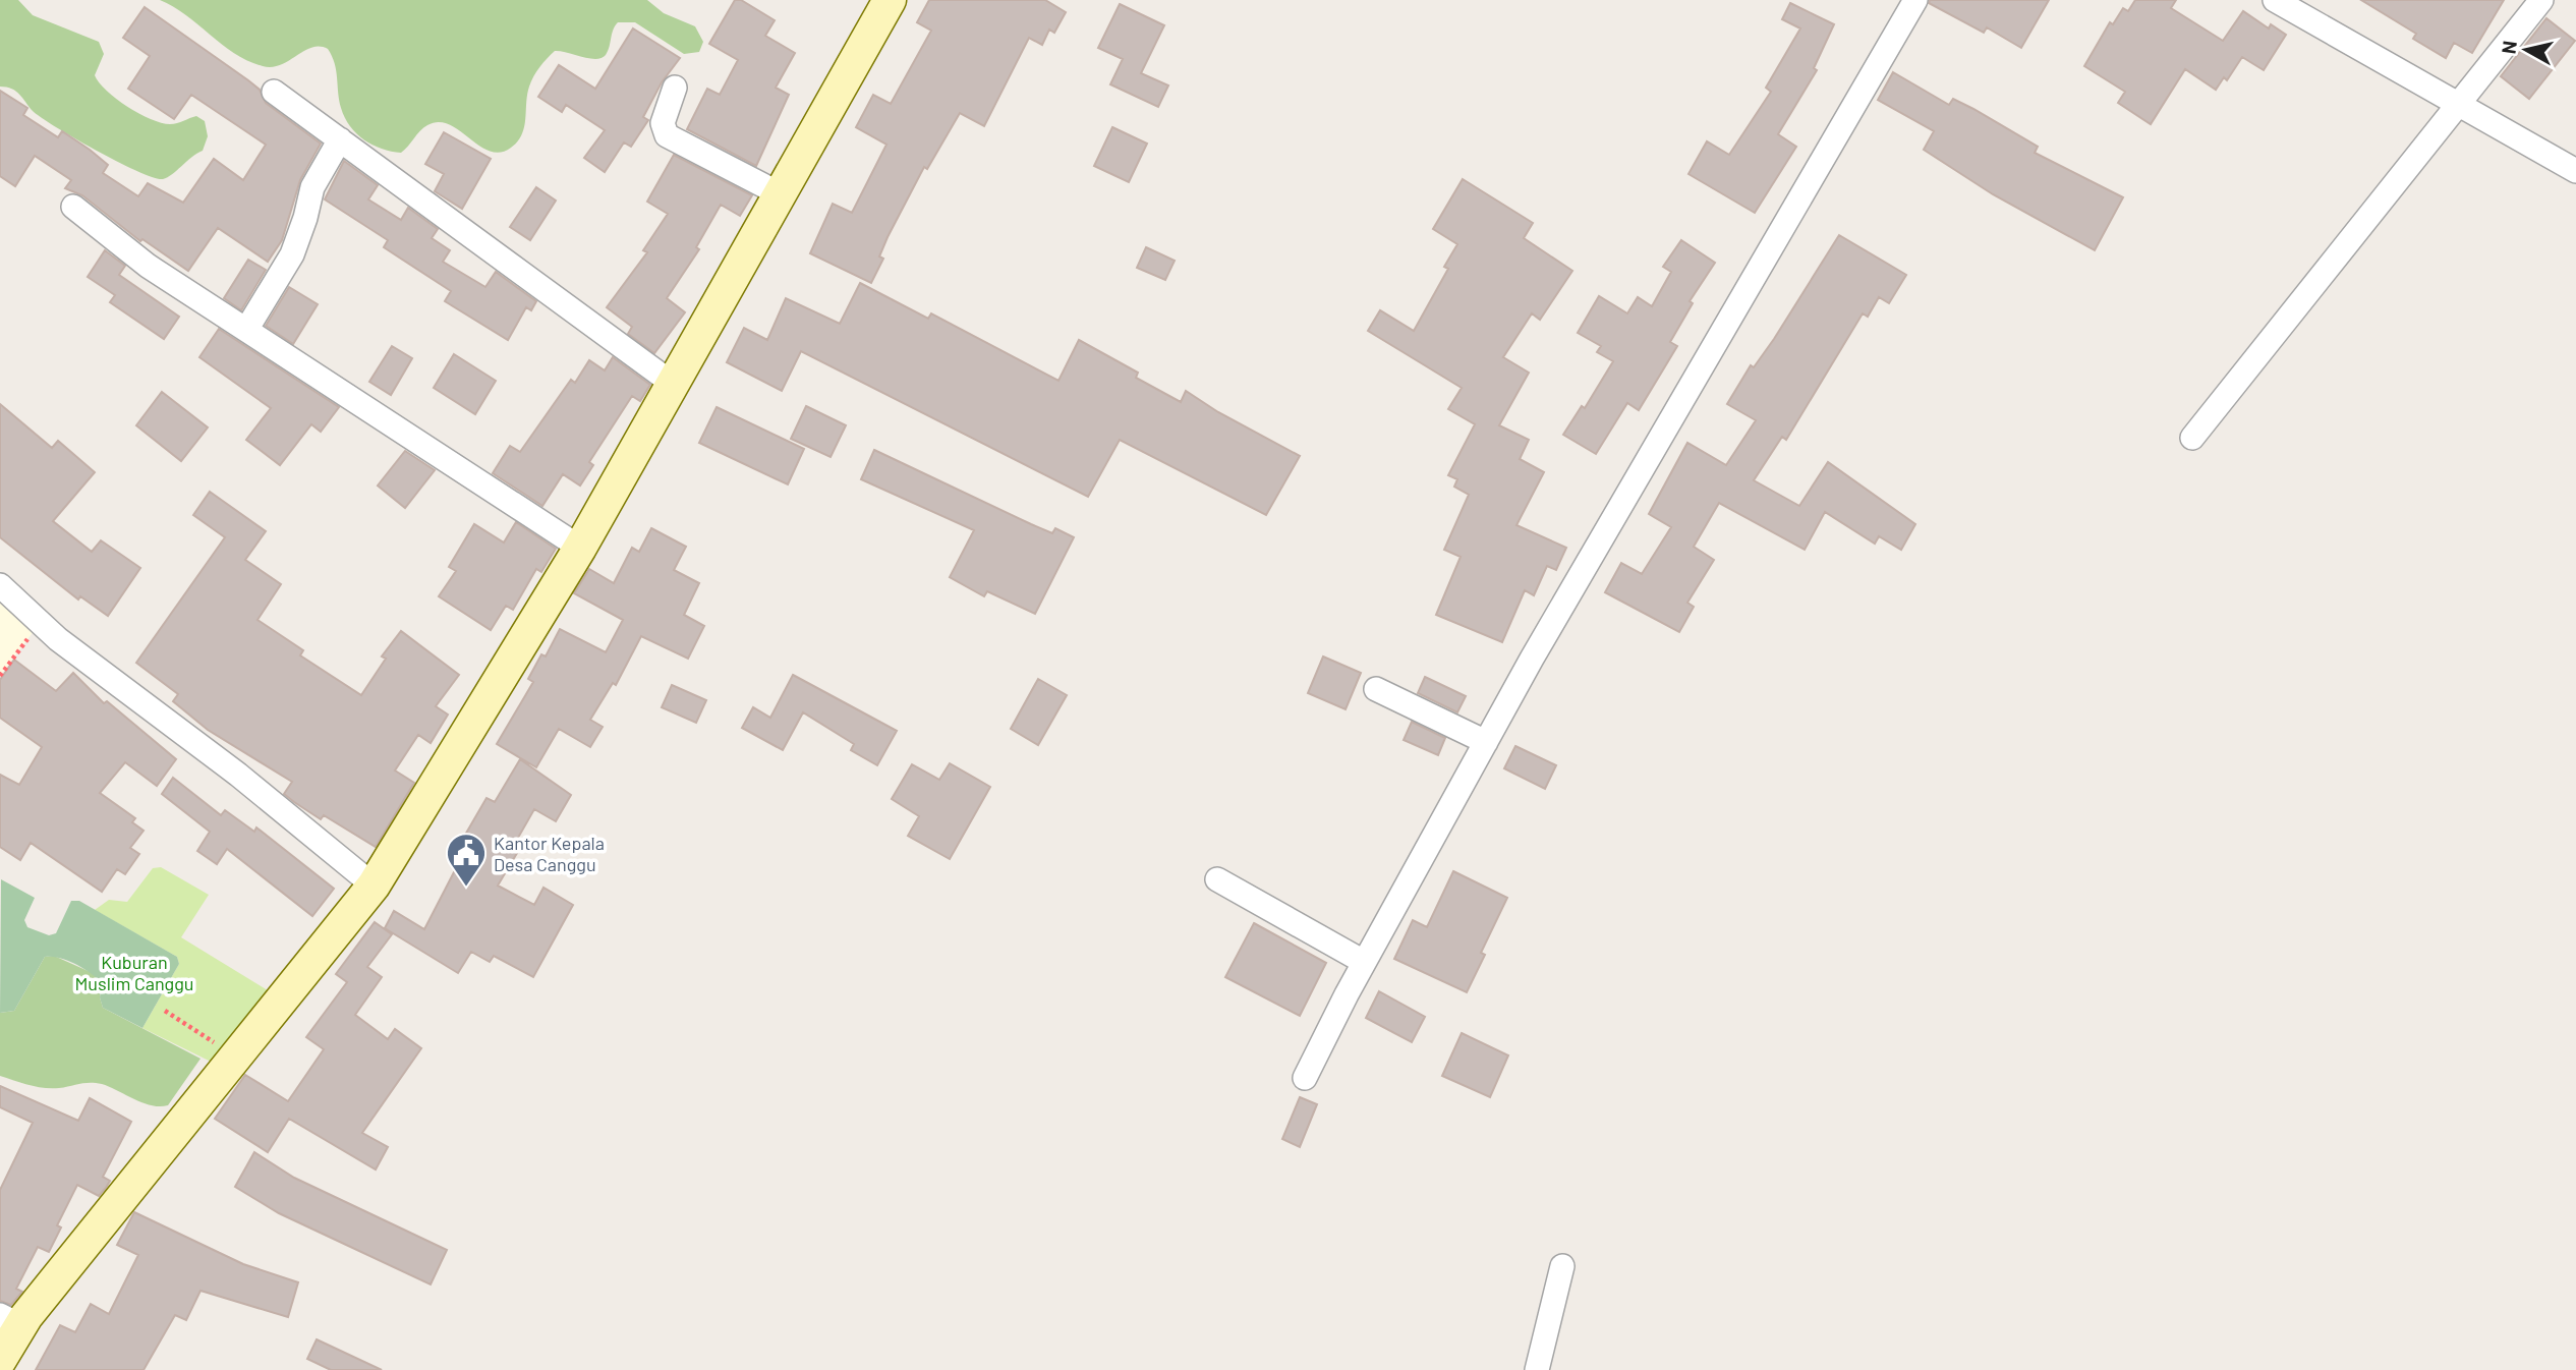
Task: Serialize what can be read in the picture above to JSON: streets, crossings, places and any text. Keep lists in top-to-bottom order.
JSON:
{
  "parks": ["Kuburan Muslim Canggu"],
  "places": {
    "public building": ["Kantor Kepala Desa Canggu"]
  },
  "north": "left"
}
